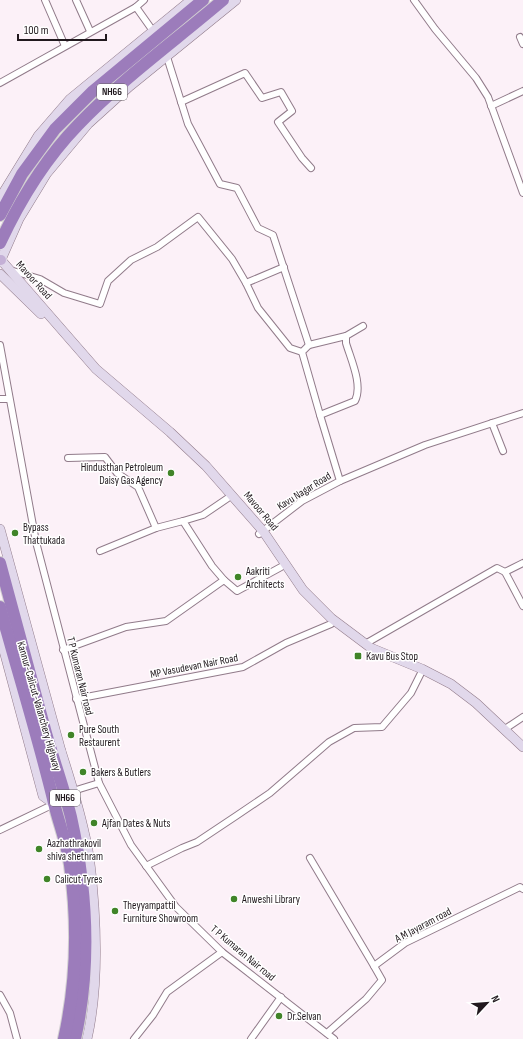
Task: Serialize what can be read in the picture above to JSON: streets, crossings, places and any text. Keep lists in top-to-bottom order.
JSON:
{
  "streets": {
    "highway": ["NH66", "Kannur-Calicut-Valanchery Highway"],
    "main road": ["Mavoor Road"],
    "street": [
      "Kavu Nagar Road",
      "MP Vasudevan Nair Road",
      "T P Kumaran Nair road",
      "A M Jayaram road"
    ]
  },
  "crossings": [
    ["Mavoor Road", "Kavu Nagar Road"],
    ["Mavoor Road", "MP Vasudevan Nair Road"],
    ["MP Vasudevan Nair Road", "T P Kumaran Nair road"]
  ],
  "places": {
    "other": [
      "Hindusthan Petroleum Daisy Gas Agency",
      "Bypass Thattukada",
      "Aakriti Architects",
      "Pure South Restaurent",
      "Bakers & Butlers",
      "Ajfan Dates & Nuts",
      "Aazhathrakovil shiva shethram",
      "Calicut Tyres",
      "Anweshi Library",
      "Theyyampattil Furniture Showroom",
      "Dr.Selvan"
    ],
    "transit": ["Kavu Bus Stop"]
  },
  "scale_bar": "100 m",
  "north": "top right"
}
